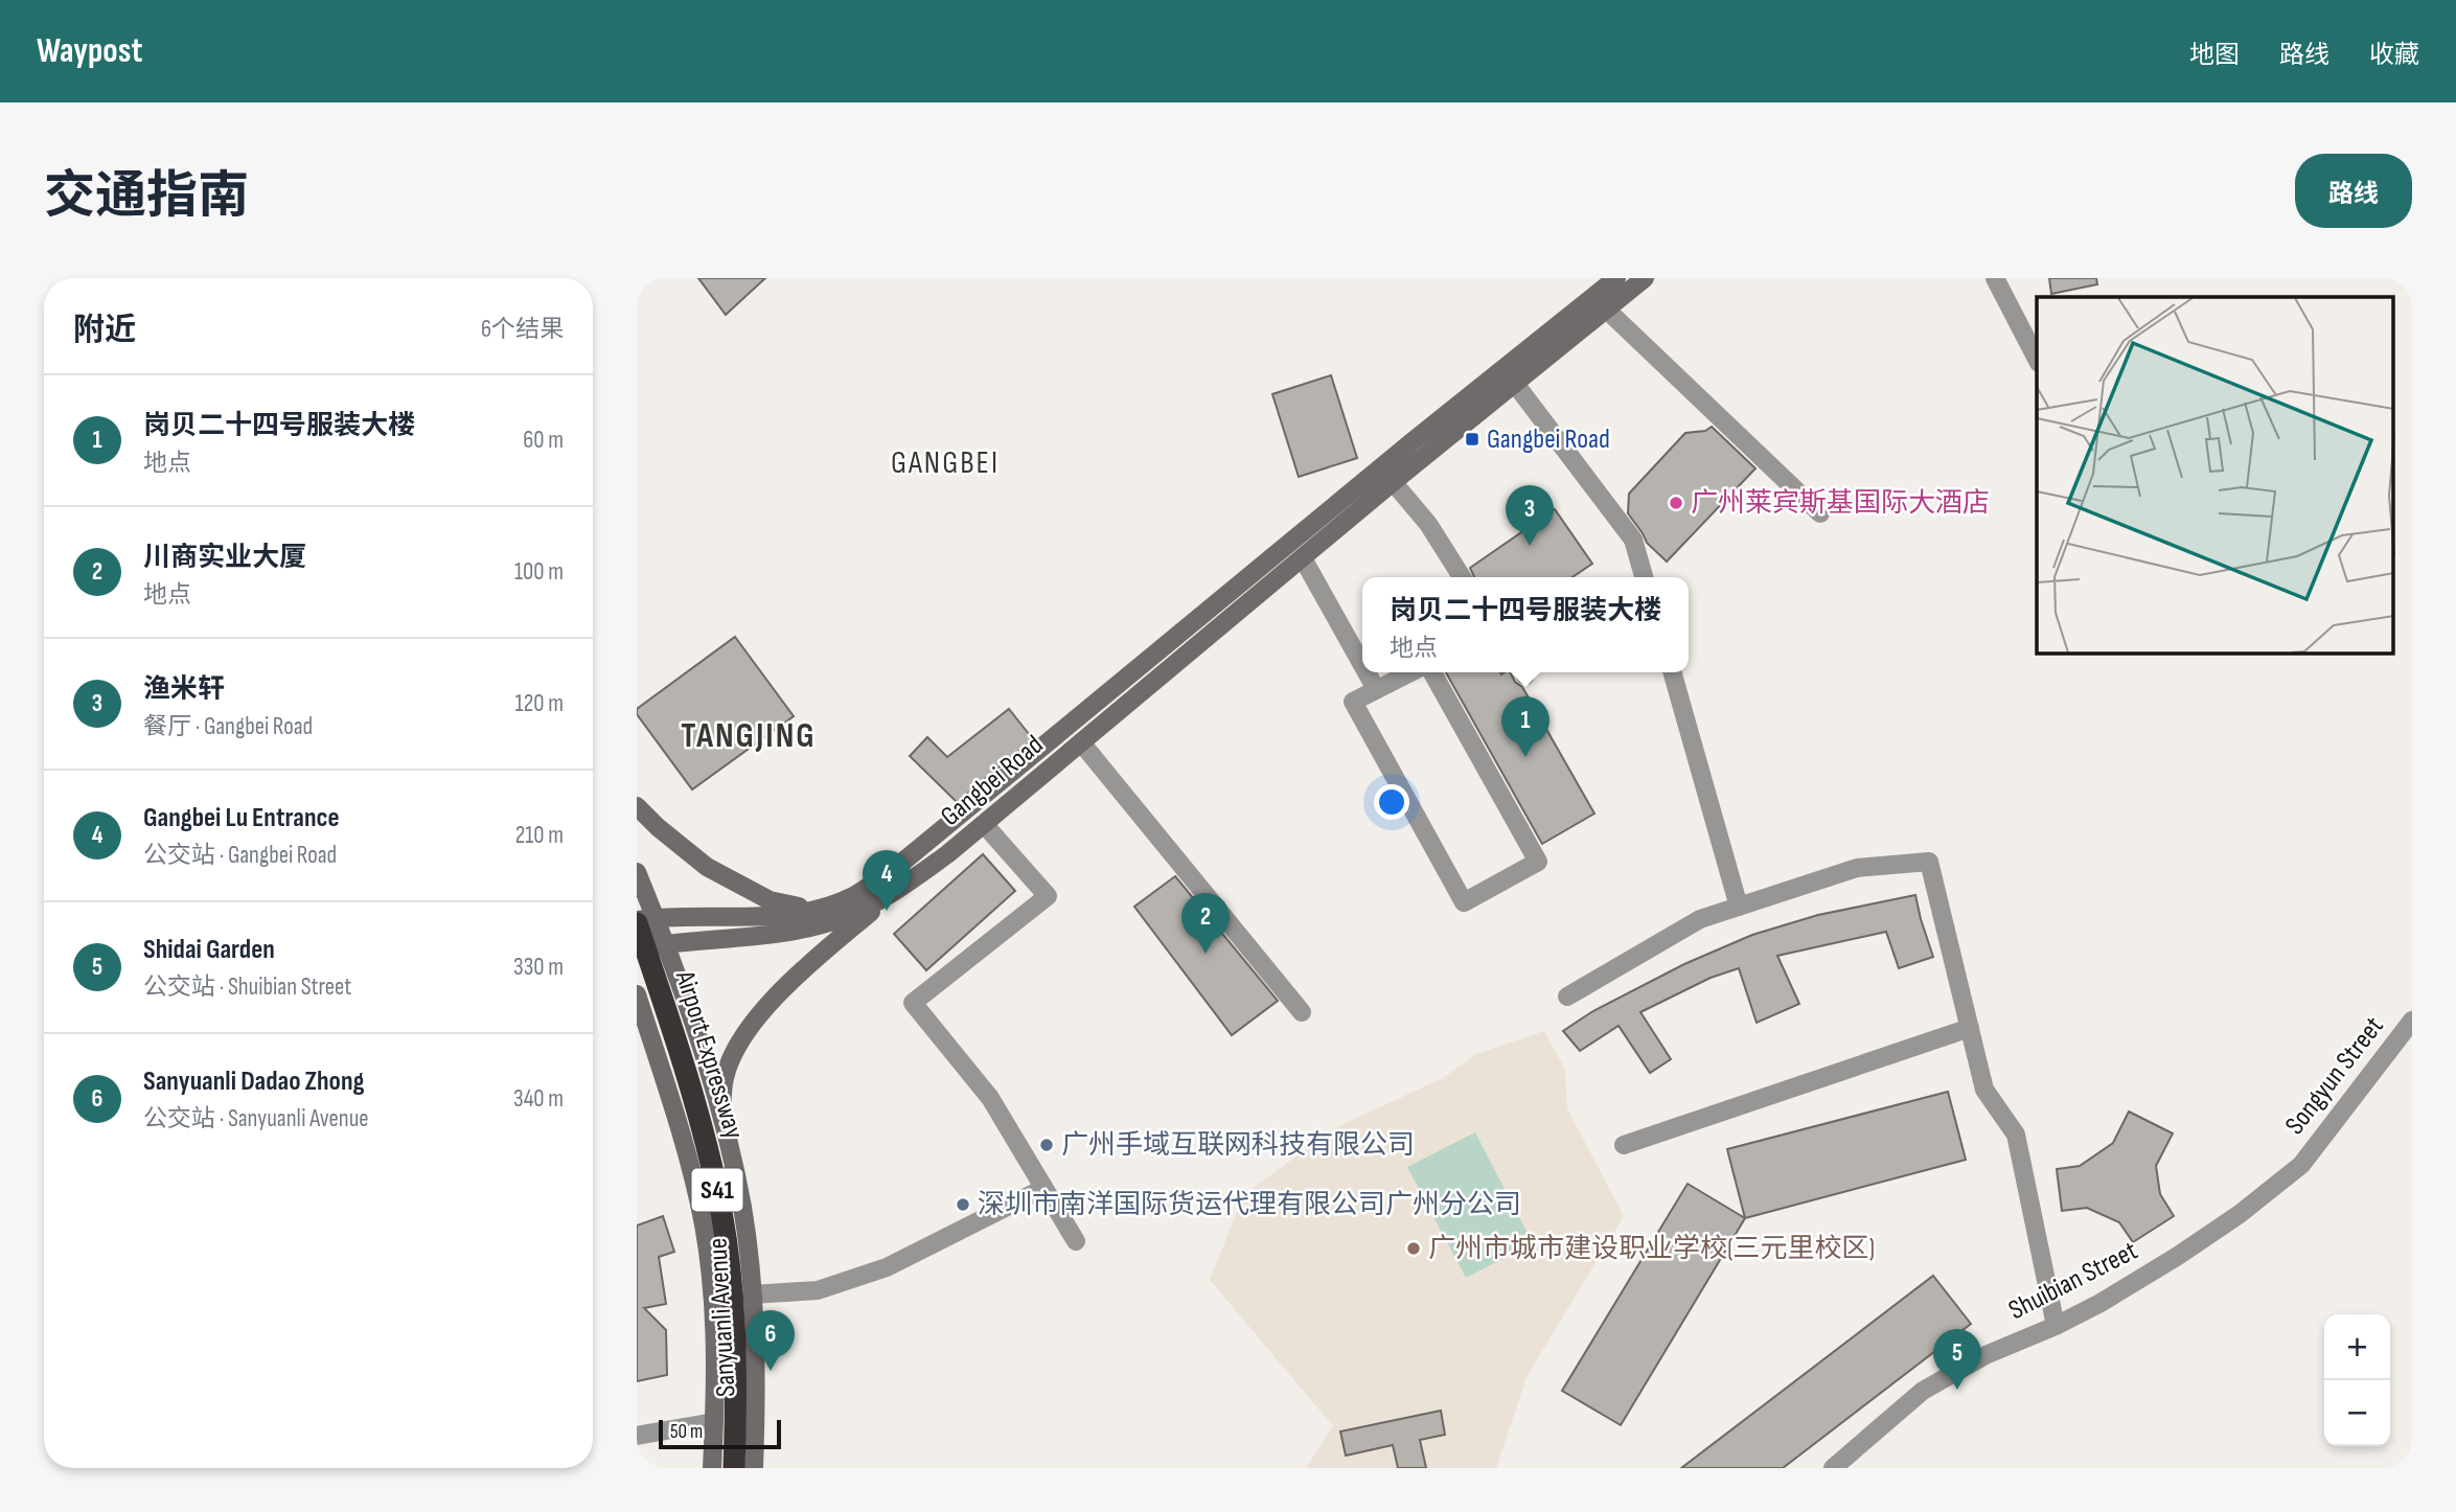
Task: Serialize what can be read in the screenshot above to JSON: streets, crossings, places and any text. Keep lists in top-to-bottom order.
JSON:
{
  "streets": {
    "highway": ["Airport Expressway", "S41"],
    "main road": ["Gangbei Road", "Sanyuanli Avenue"],
    "street": ["Songyun Street", "Shuibian Street"]
  },
  "crossings": [
    ["Gangbei Road", "Airport Expressway"],
    ["Gangbei Road", "Sanyuanli Avenue"],
    ["Airport Expressway", "Sanyuanli Avenue"],
    ["Songyun Street", "Shuibian Street"]
  ],
  "districts": ["GANGBEI", "TANGJING"],
  "places": {
    "transit": ["Gangbei Road"],
    "other": [
      "广州莱宾斯基国际大酒店",
      "广州手域互联网科技有限公司",
      "深圳市南洋国际货运代理有限公司广州分公司",
      "广州市城市建设职业学校(三元里校区)"
    ]
  },
  "scale_bar": "50 m",
  "page": {
    "header": "Waypost",
    "nav": ["地图", "路线", "收藏"],
    "title": "交通指南",
    "buttons": "路线",
    "heading": ["附近", "6个结果"],
    "list": [
      {
        "mark": "1",
        "name": "岗贝二十四号服装大楼",
        "note": "地点",
        "value": "60 m"
      },
      {
        "mark": "2",
        "name": "川商实业大厦",
        "note": "地点",
        "value": "100 m"
      },
      {
        "mark": "3",
        "name": "渔米轩",
        "note": "餐厅 · Gangbei Road",
        "value": "120 m"
      },
      {
        "mark": "4",
        "name": "Gangbei Lu Entrance",
        "note": "公交站 · Gangbei Road",
        "value": "210 m"
      },
      {
        "mark": "5",
        "name": "Shidai Garden",
        "note": "公交站 · Shuibian Street",
        "value": "330 m"
      },
      {
        "mark": "6",
        "name": "Sanyuanli Dadao Zhong",
        "note": "公交站 · Sanyuanli Avenue",
        "value": "340 m"
      }
    ],
    "pins": [
      "3",
      "1",
      "4",
      "2",
      "6",
      "5"
    ],
    "popup": ["岗贝二十四号服装大楼", "地点"],
    "map_buttons": ["+", "−"],
    "scale": "50 m"
  }
}
